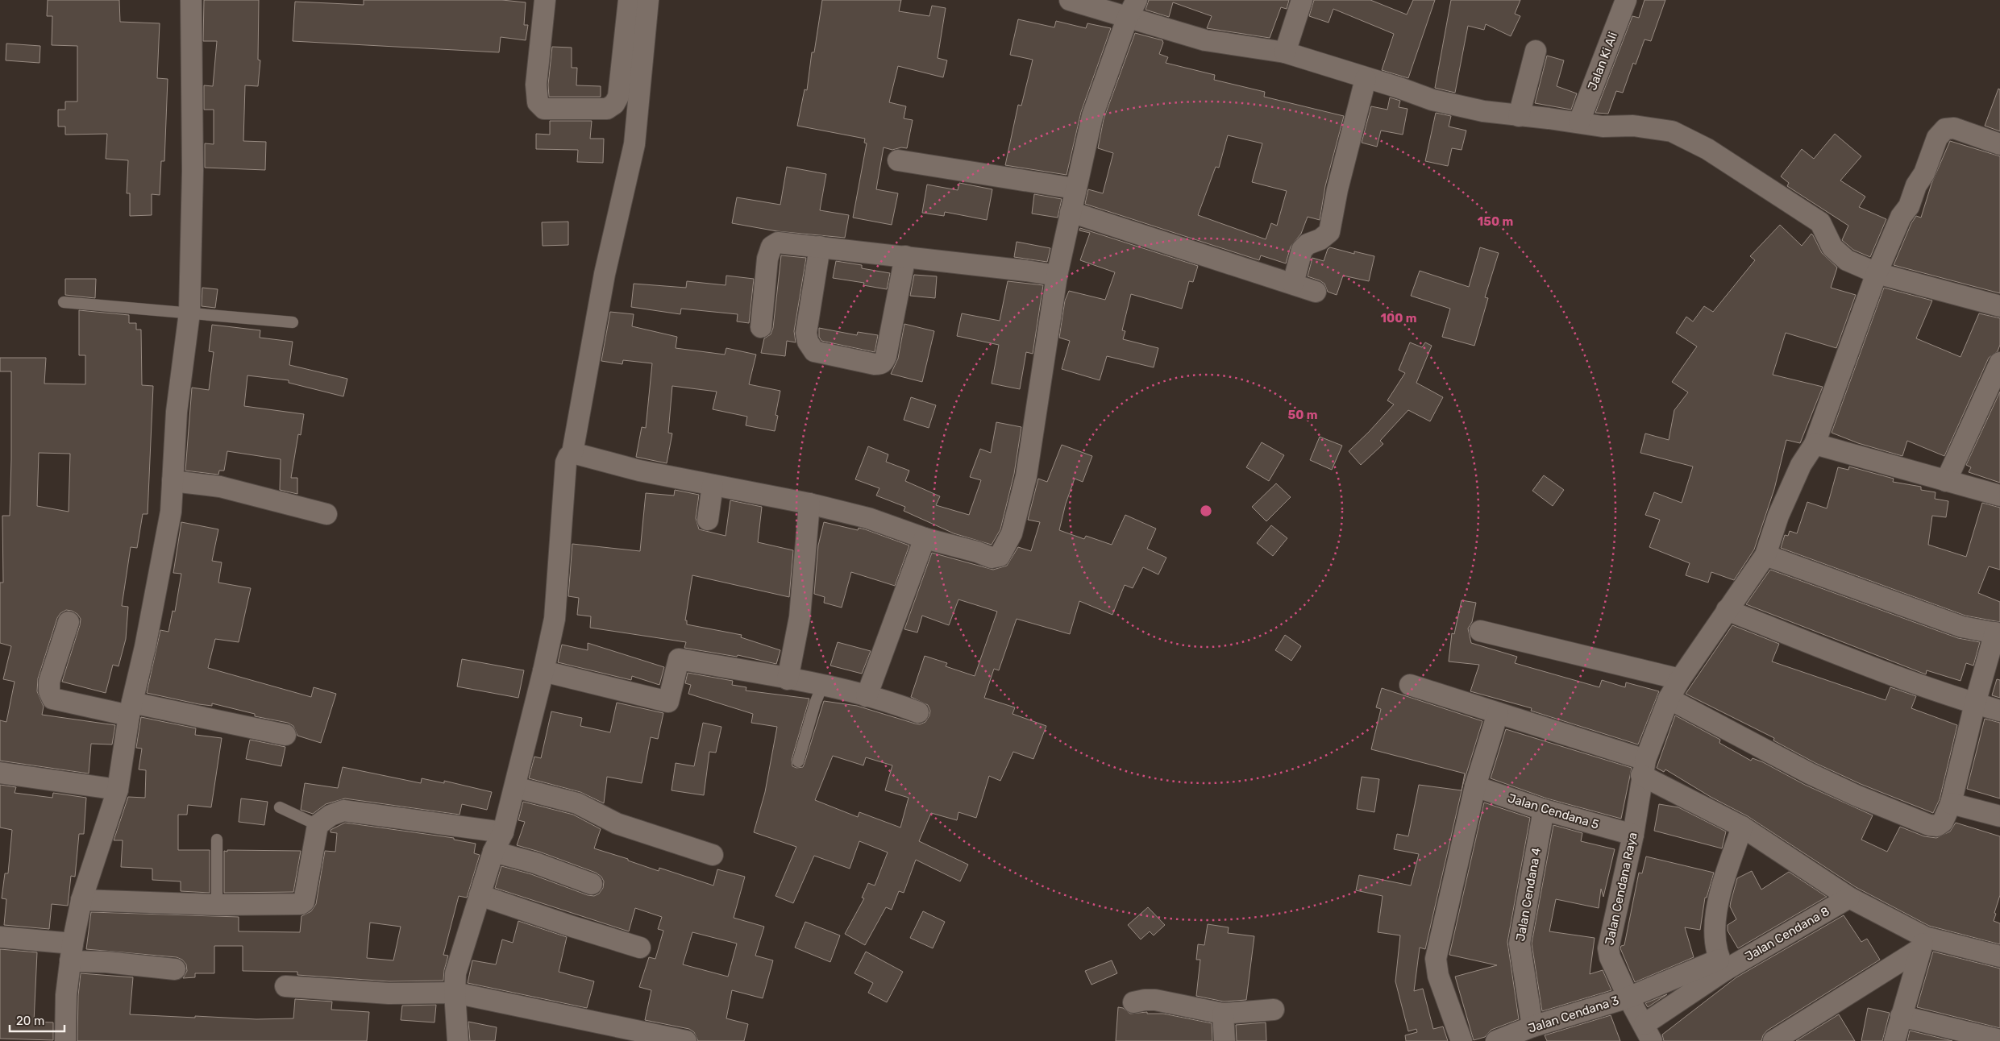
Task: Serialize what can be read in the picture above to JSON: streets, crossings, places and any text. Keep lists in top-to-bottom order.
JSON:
{
  "streets": {
    "street": [
      "Jalan Ki Ali",
      "Jalan Cendana 5",
      "Jalan Cendana Raya",
      "Jalan Cendana 4",
      "Jalan Cendana 8",
      "Jalan Cendana 3"
    ]
  },
  "crossings": [
    ["Jalan Cendana 5", "Jalan Cendana Raya"],
    ["Jalan Cendana 5", "Jalan Cendana 4"],
    ["Jalan Cendana Raya", "Jalan Cendana 8"],
    ["Jalan Cendana Raya", "Jalan Cendana 3"],
    ["Jalan Cendana 4", "Jalan Cendana 3"],
    ["Jalan Cendana 8", "Jalan Cendana 3"]
  ],
  "scale_bar": "20 m",
  "rings": ["150 m", "100 m", "50 m"]
}
